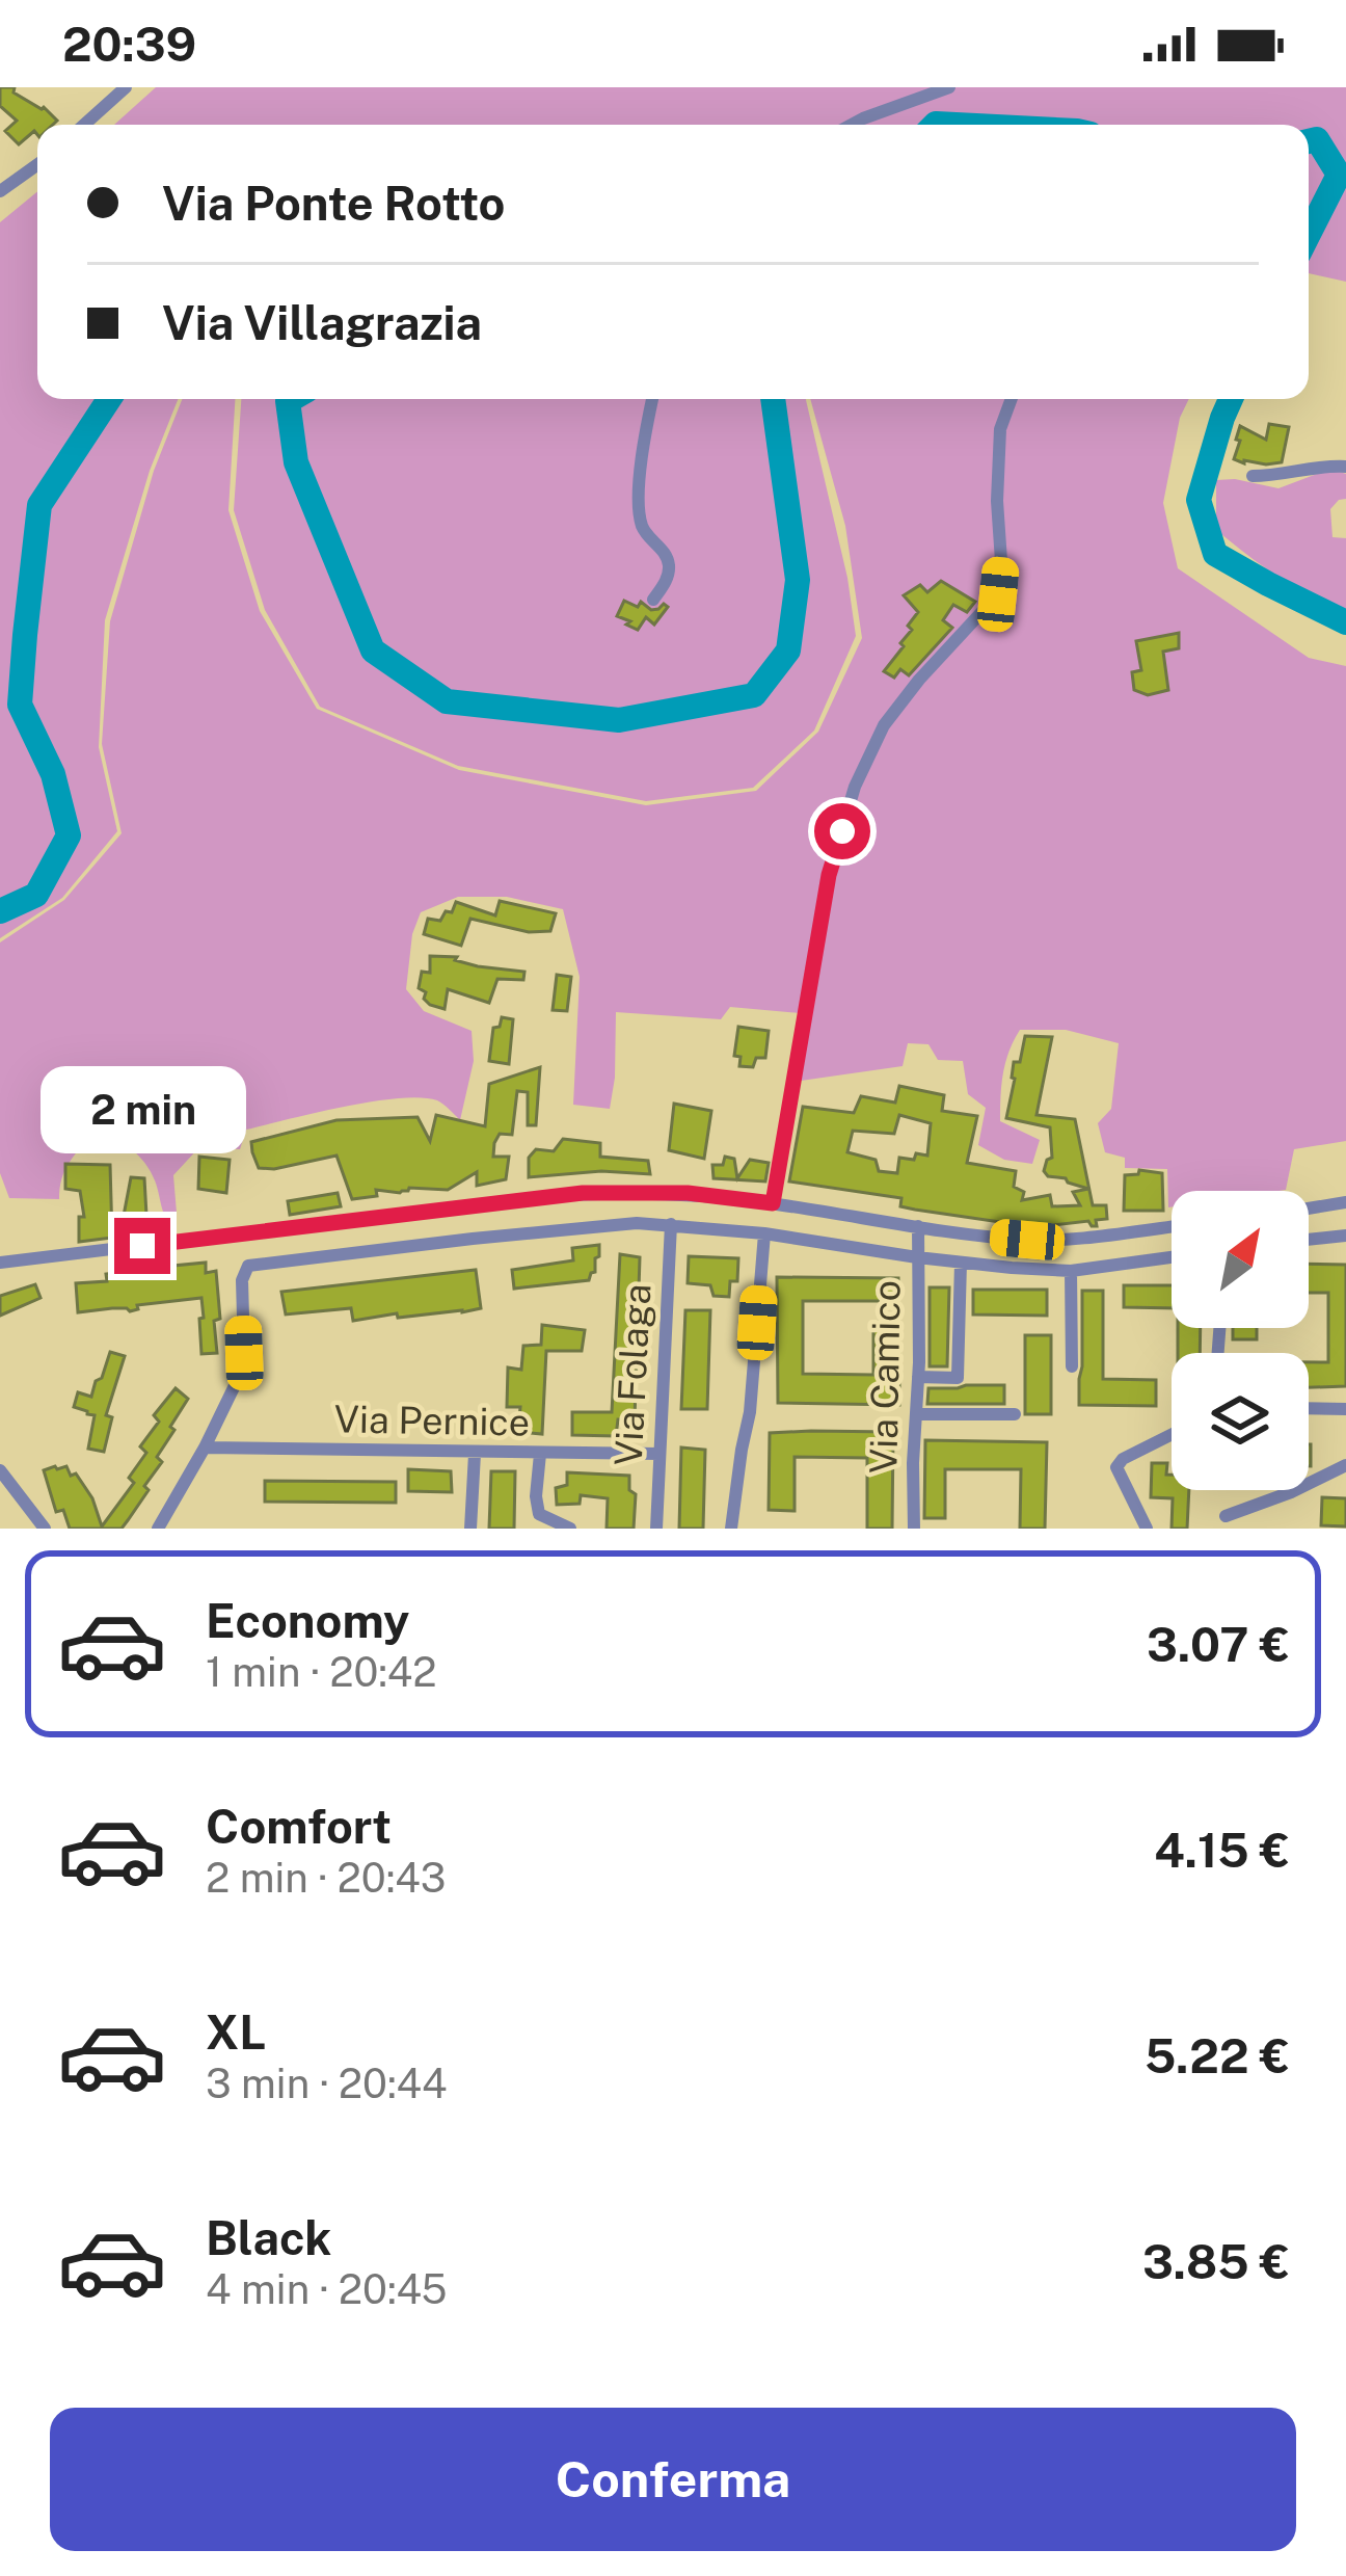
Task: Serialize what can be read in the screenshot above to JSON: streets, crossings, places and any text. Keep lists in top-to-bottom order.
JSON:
{
  "streets": {
    "street": ["Via Folaga", "Via Camico", "Via Pernice"]
  },
  "crossings": [
    ["Via Folaga", "Via Pernice"]
  ],
  "north": "top right",
  "page": {
    "status": "20:39",
    "banner": ["Via Ponte Rotto", "Via Villagrazia"],
    "bubble": "2 min",
    "list": [
      {
        "name": "Economy",
        "note": "1 min · 20:42",
        "value": "3.07 €"
      },
      {
        "name": "Comfort",
        "note": "2 min · 20:43",
        "value": "4.15 €"
      },
      {
        "name": "XL",
        "note": "3 min · 20:44",
        "value": "5.22 €"
      },
      {
        "name": "Black",
        "note": "4 min · 20:45",
        "value": "3.85 €"
      }
    ],
    "buttons": "Conferma"
  }
}
